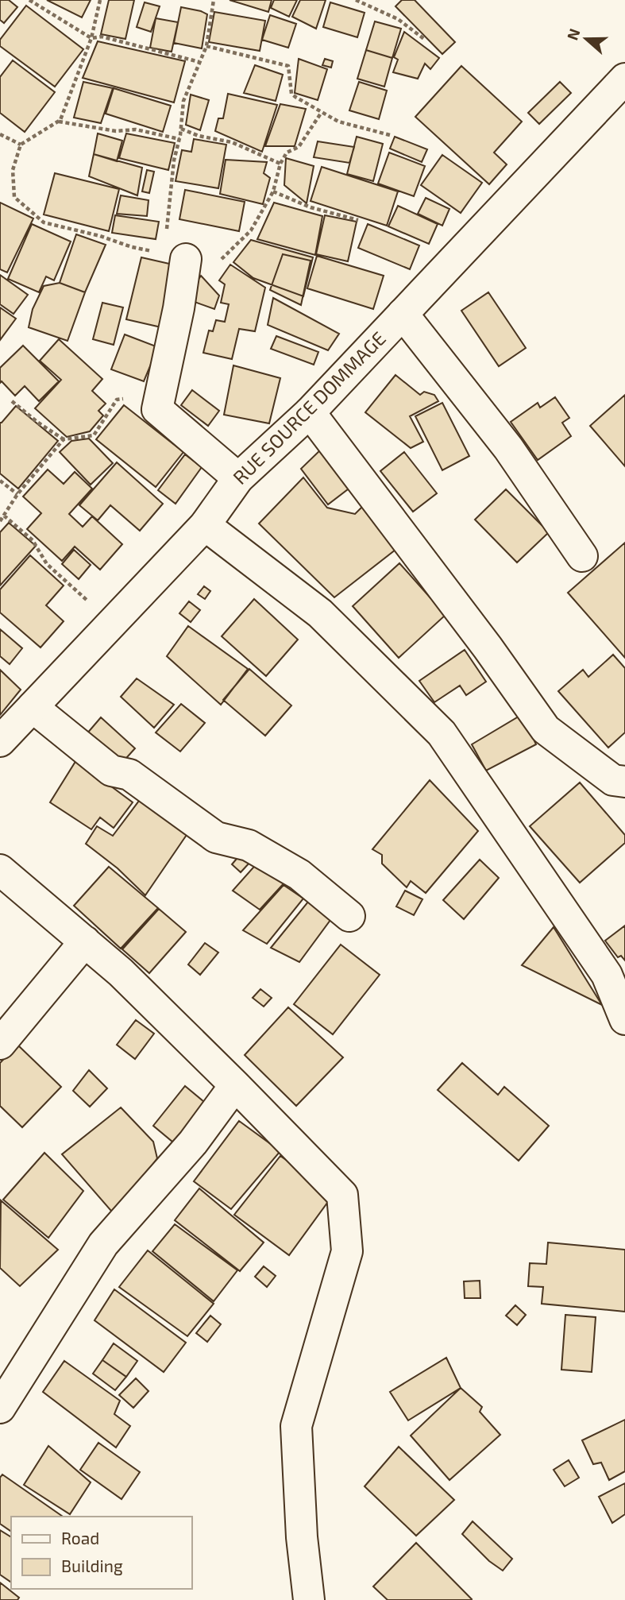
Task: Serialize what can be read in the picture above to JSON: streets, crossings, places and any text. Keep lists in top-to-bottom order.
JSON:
{
  "streets": {
    "street": ["RUE SOURCE DOMMAGE"]
  },
  "legend": ["Road", "Building"],
  "north": "left"
}
